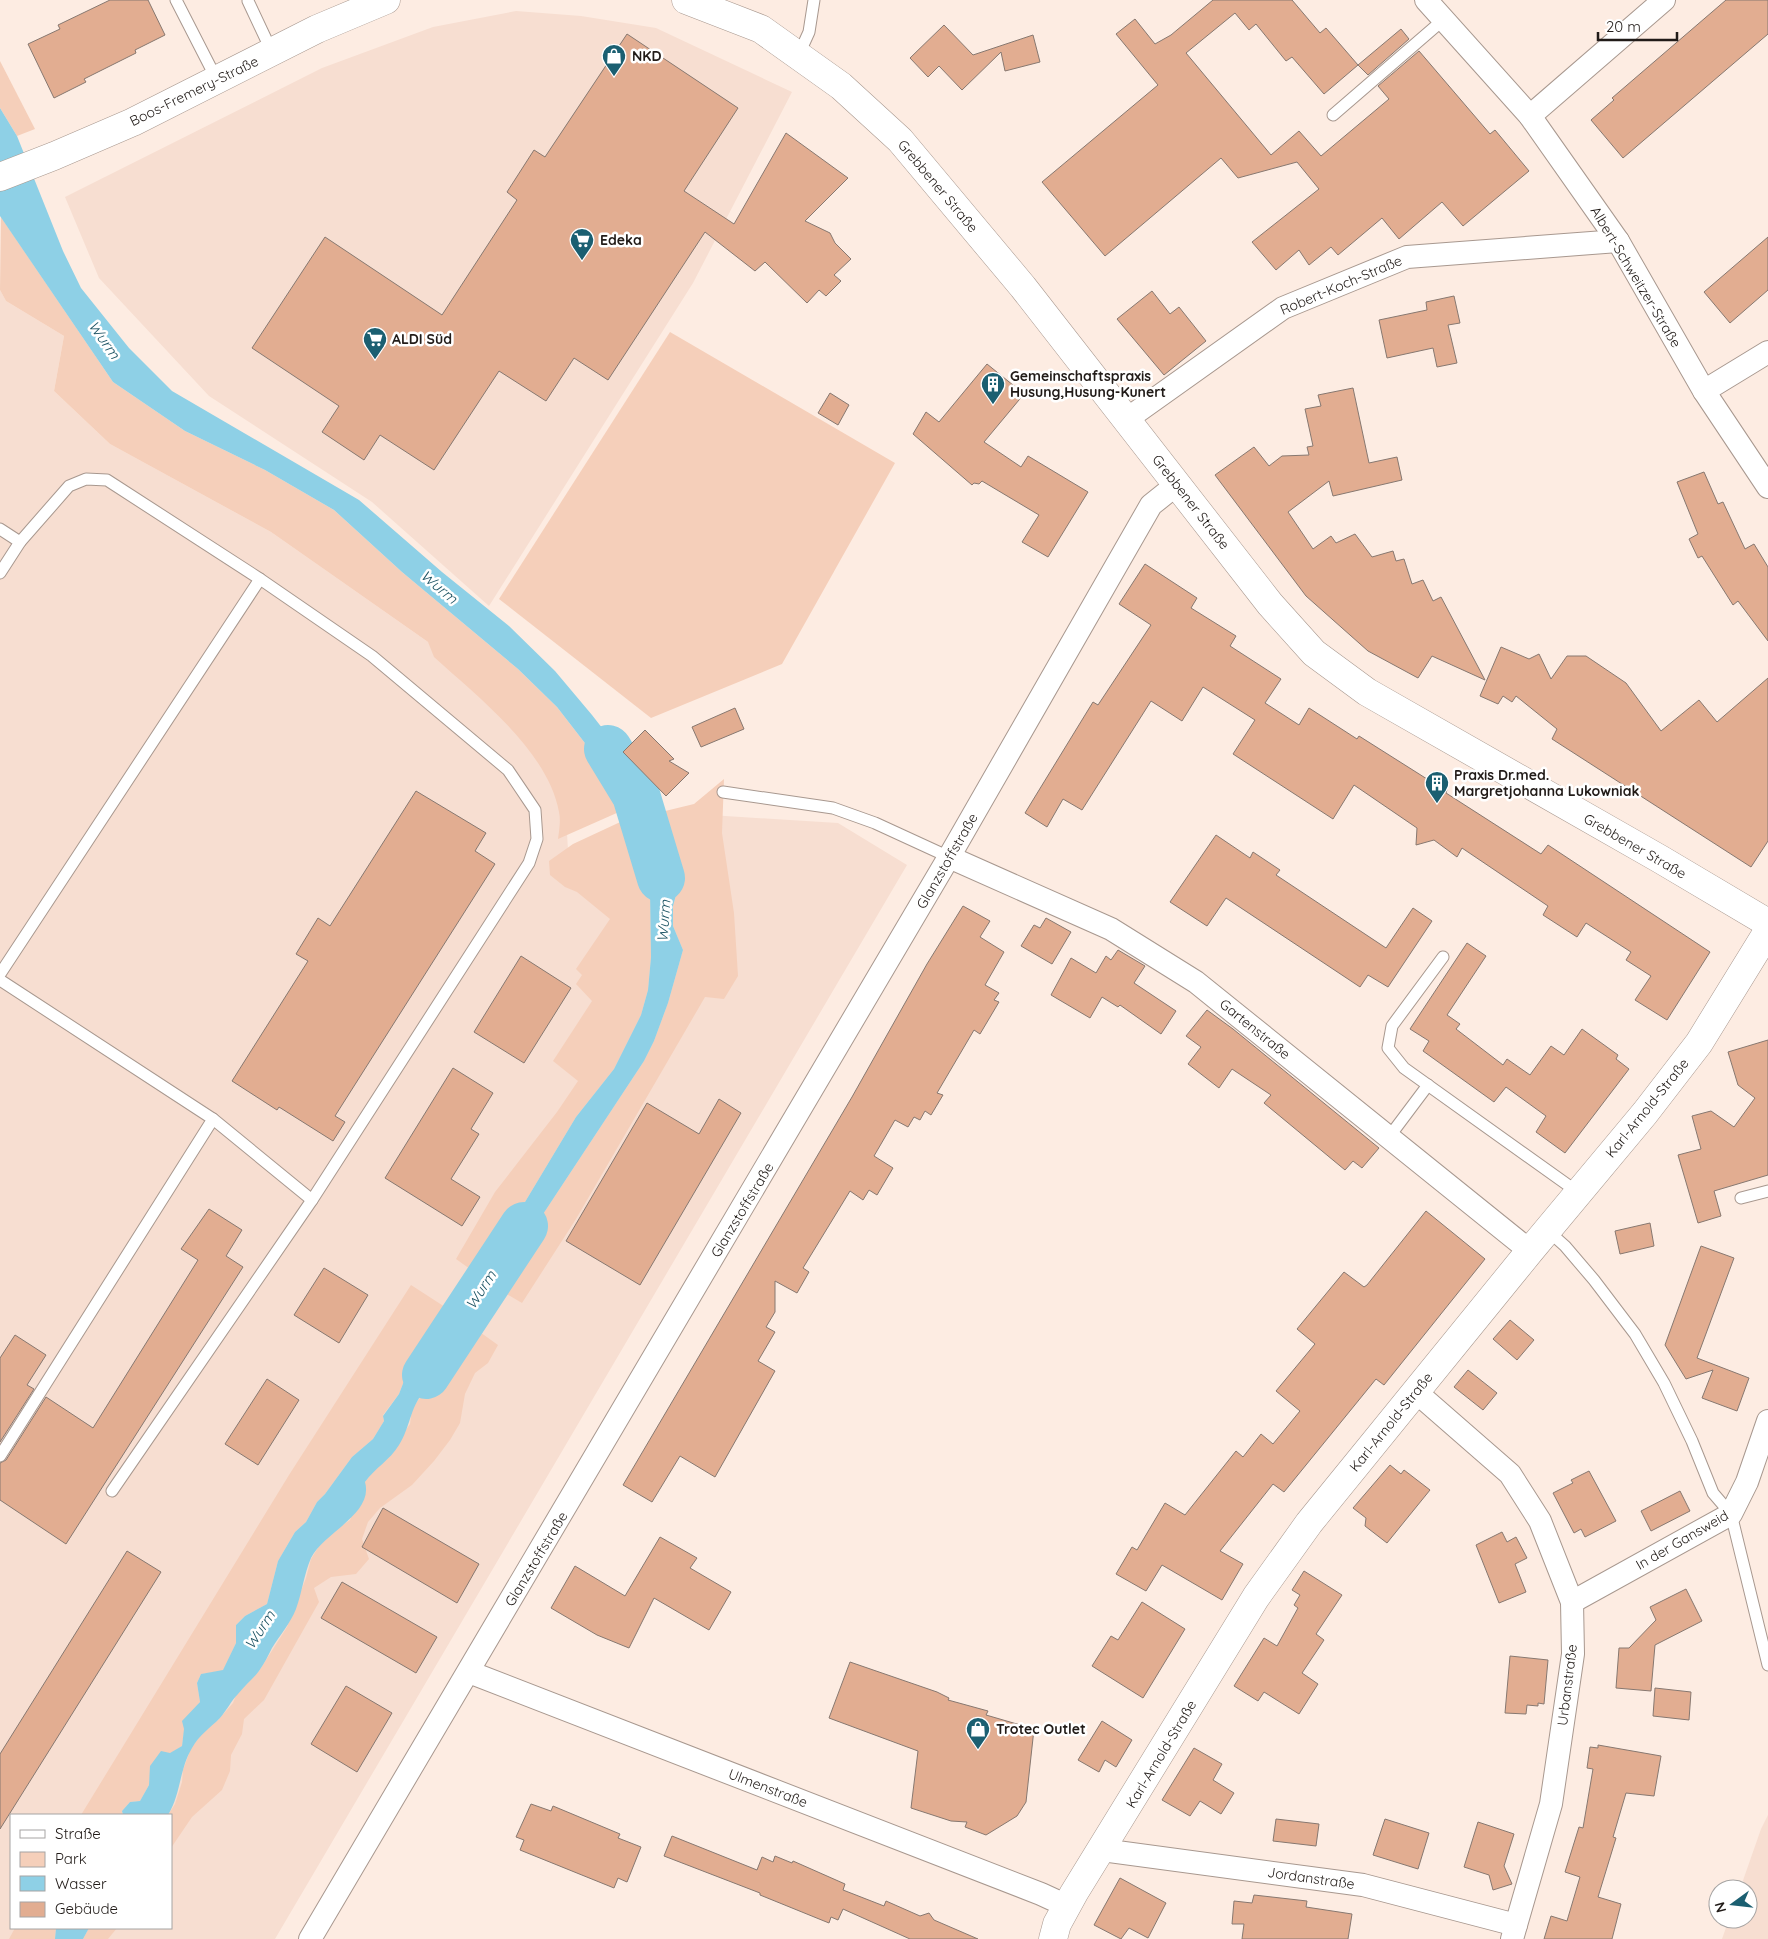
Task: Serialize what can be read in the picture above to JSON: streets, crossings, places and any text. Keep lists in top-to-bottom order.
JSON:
{
  "streets": {
    "street": [
      "Boos-Fremery-Straße",
      "Grebbener Straße",
      "Albert-Schweitzer-Straße",
      "Robert-Koch-Straße",
      "Glanzstoffstraße",
      "Gartenstraße",
      "Karl-Arnold-Straße",
      "In der Gansweid",
      "Urbanstraße",
      "Ulmenstraße",
      "Jordanstraße"
    ]
  },
  "crossings": [
    ["Grebbener Straße", "Robert-Koch-Straße"],
    ["Grebbener Straße", "Glanzstoffstraße"],
    ["Albert-Schweitzer-Straße", "Robert-Koch-Straße"],
    ["Glanzstoffstraße", "Gartenstraße"],
    ["Glanzstoffstraße", "Ulmenstraße"],
    ["Gartenstraße", "Karl-Arnold-Straße"],
    ["Karl-Arnold-Straße", "Urbanstraße"],
    ["Karl-Arnold-Straße", "Ulmenstraße"],
    ["Karl-Arnold-Straße", "Jordanstraße"],
    ["In der Gansweid", "Urbanstraße"],
    ["Urbanstraße", "Jordanstraße"]
  ],
  "water": ["Wurm"],
  "places": {
    "shop": ["NKD", "Trotec Outlet"],
    "supermarket": ["Edeka", "ALDI Süd"],
    "building": ["Gemeinschaftspraxis Husung,Husung-Kunert", "Praxis Dr.med. Margretjohanna Lukowniak"]
  },
  "legend": [
    "Straße",
    "Park",
    "Wasser",
    "Gebäude"
  ],
  "scale_bar": "20 m",
  "north": "left"
}
